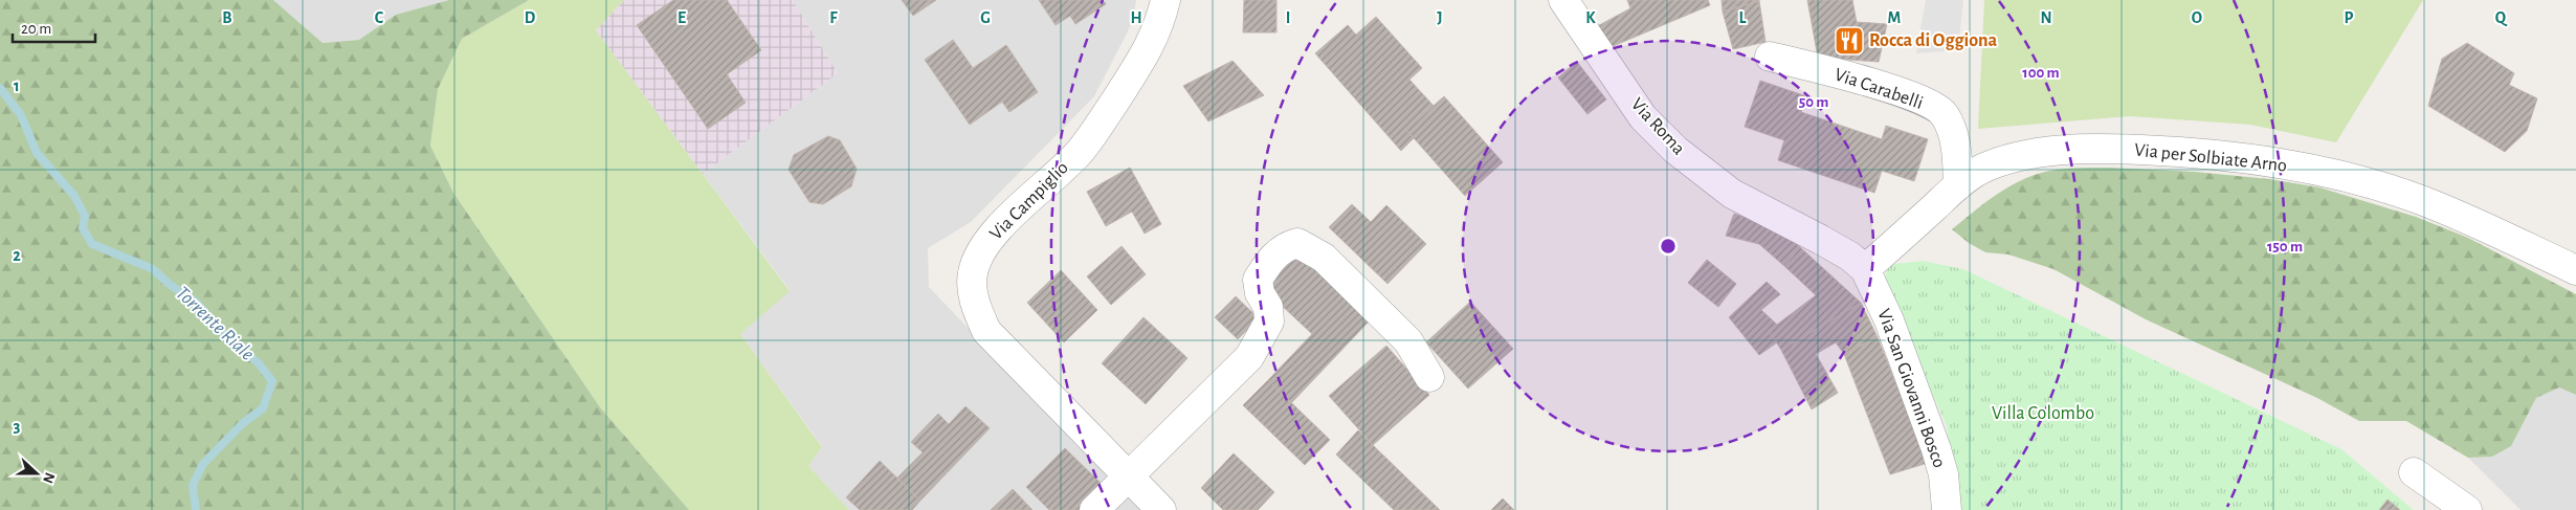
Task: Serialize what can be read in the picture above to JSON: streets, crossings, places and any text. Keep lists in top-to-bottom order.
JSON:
{
  "streets": {
    "street": [
      "Via Carabelli",
      "Via Roma",
      "Via per Solbiate Arno",
      "Via Campiglio",
      "Via San Giovanni Bosco"
    ]
  },
  "crossings": [
    ["Via Carabelli", "Via per Solbiate Arno"],
    ["Via Roma", "Via per Solbiate Arno"],
    ["Via Roma", "Via San Giovanni Bosco"],
    ["Via per Solbiate Arno", "Via San Giovanni Bosco"]
  ],
  "water": ["Torrente Riale"],
  "parks": ["Villa Colombo"],
  "places": {
    "restaurant": ["Rocca di Oggiona"]
  },
  "scale_bar": "20 m",
  "north": "right",
  "grid": {
    "columns": [
      "B",
      "C",
      "D",
      "E",
      "F",
      "G",
      "H",
      "I",
      "J",
      "K",
      "L",
      "M",
      "N",
      "O",
      "P",
      "Q"
    ],
    "rows": ["1", "2", "3"]
  },
  "rings": ["100 m", "50 m", "150 m"]
}
